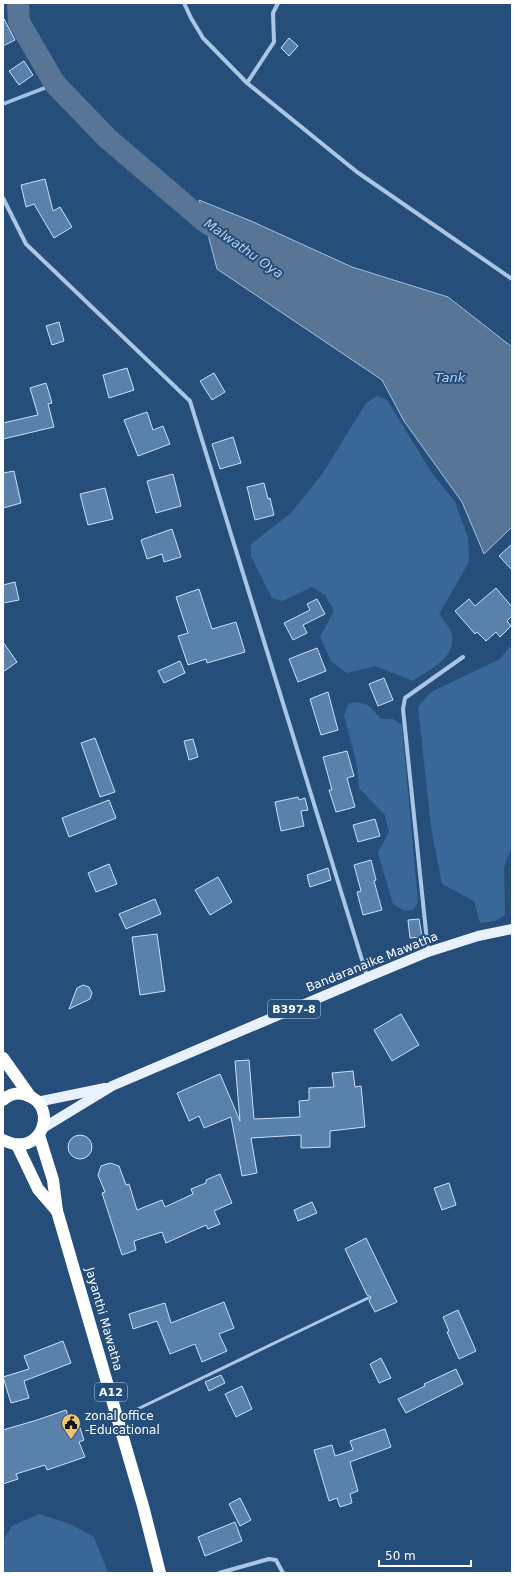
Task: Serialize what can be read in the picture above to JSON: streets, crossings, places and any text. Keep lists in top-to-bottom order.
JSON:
{
  "streets": {
    "highway": ["Jayanthi Mawatha", "A12"],
    "main road": ["Bandaranaike Mawatha", "B397-8"]
  },
  "crossings": [
    ["Bandaranaike Mawatha", "Jayanthi Mawatha"]
  ],
  "water": ["Malwathu Oya", "Tank"],
  "places": {
    "public building": ["zonal office -Educational"]
  },
  "scale_bar": "50 m"
}
